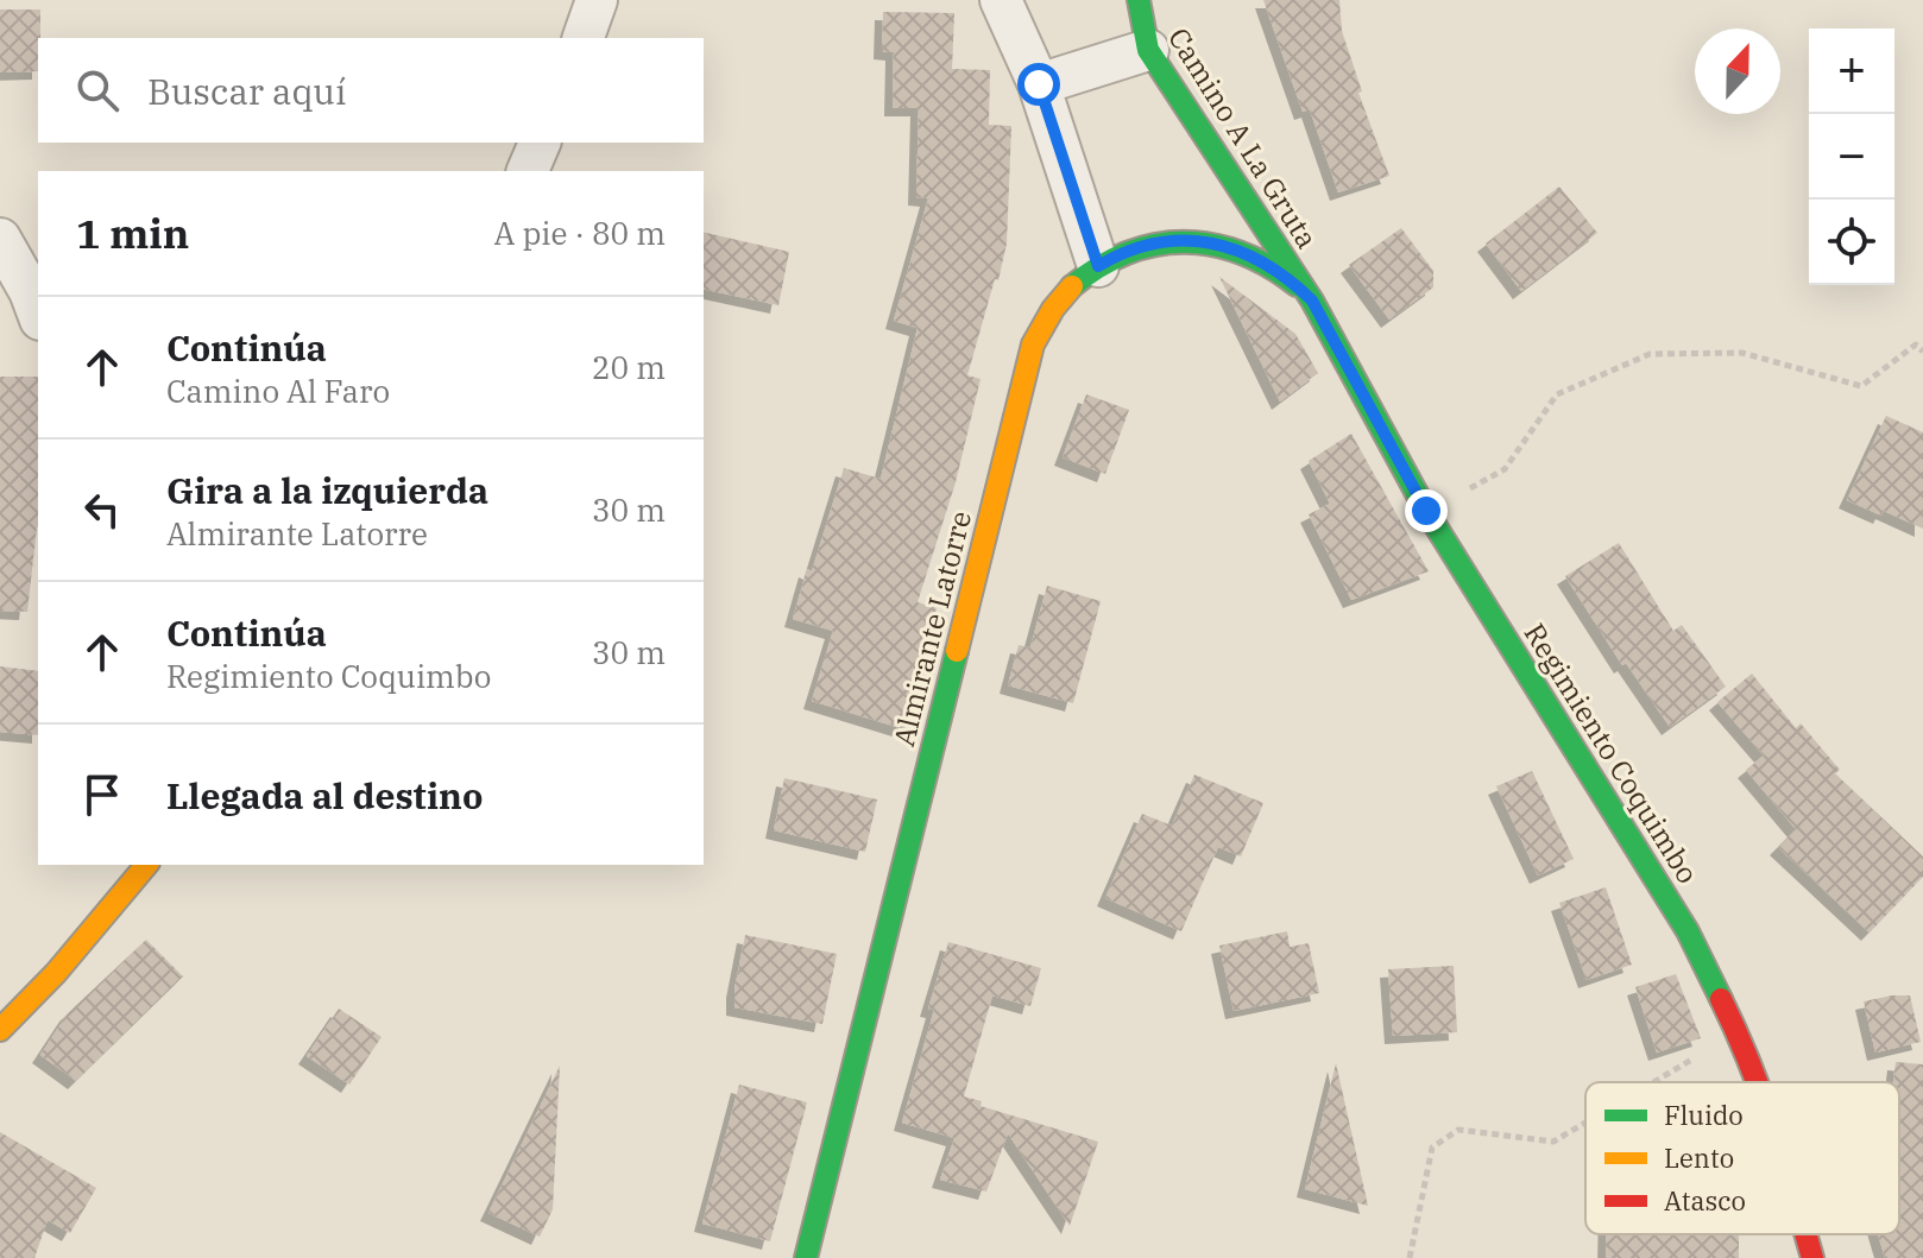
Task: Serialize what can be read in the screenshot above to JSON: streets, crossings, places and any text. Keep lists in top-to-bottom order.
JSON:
{
  "streets": {
    "main road": ["Camino A La Gruta", "Almirante Latorre", "Regimiento Coquimbo"]
  },
  "crossings": [
    ["Camino A La Gruta", "Almirante Latorre"],
    ["Camino A La Gruta", "Regimiento Coquimbo"],
    ["Almirante Latorre", "Regimiento Coquimbo"]
  ],
  "legend": ["Fluido", "Lento", "Atasco"],
  "north": "top",
  "page": {
    "map_buttons": ["+", "−"],
    "search": "Buscar aquí",
    "heading": ["1 min", "A pie · 80 m"],
    "list": [
      ["Continúa", "Camino Al Faro", "20 m"],
      ["Gira a la izquierda", "Almirante Latorre", "30 m"],
      ["Continúa", "Regimiento Coquimbo", "30 m"],
      "Llegada al destino"
    ]
  }
}
